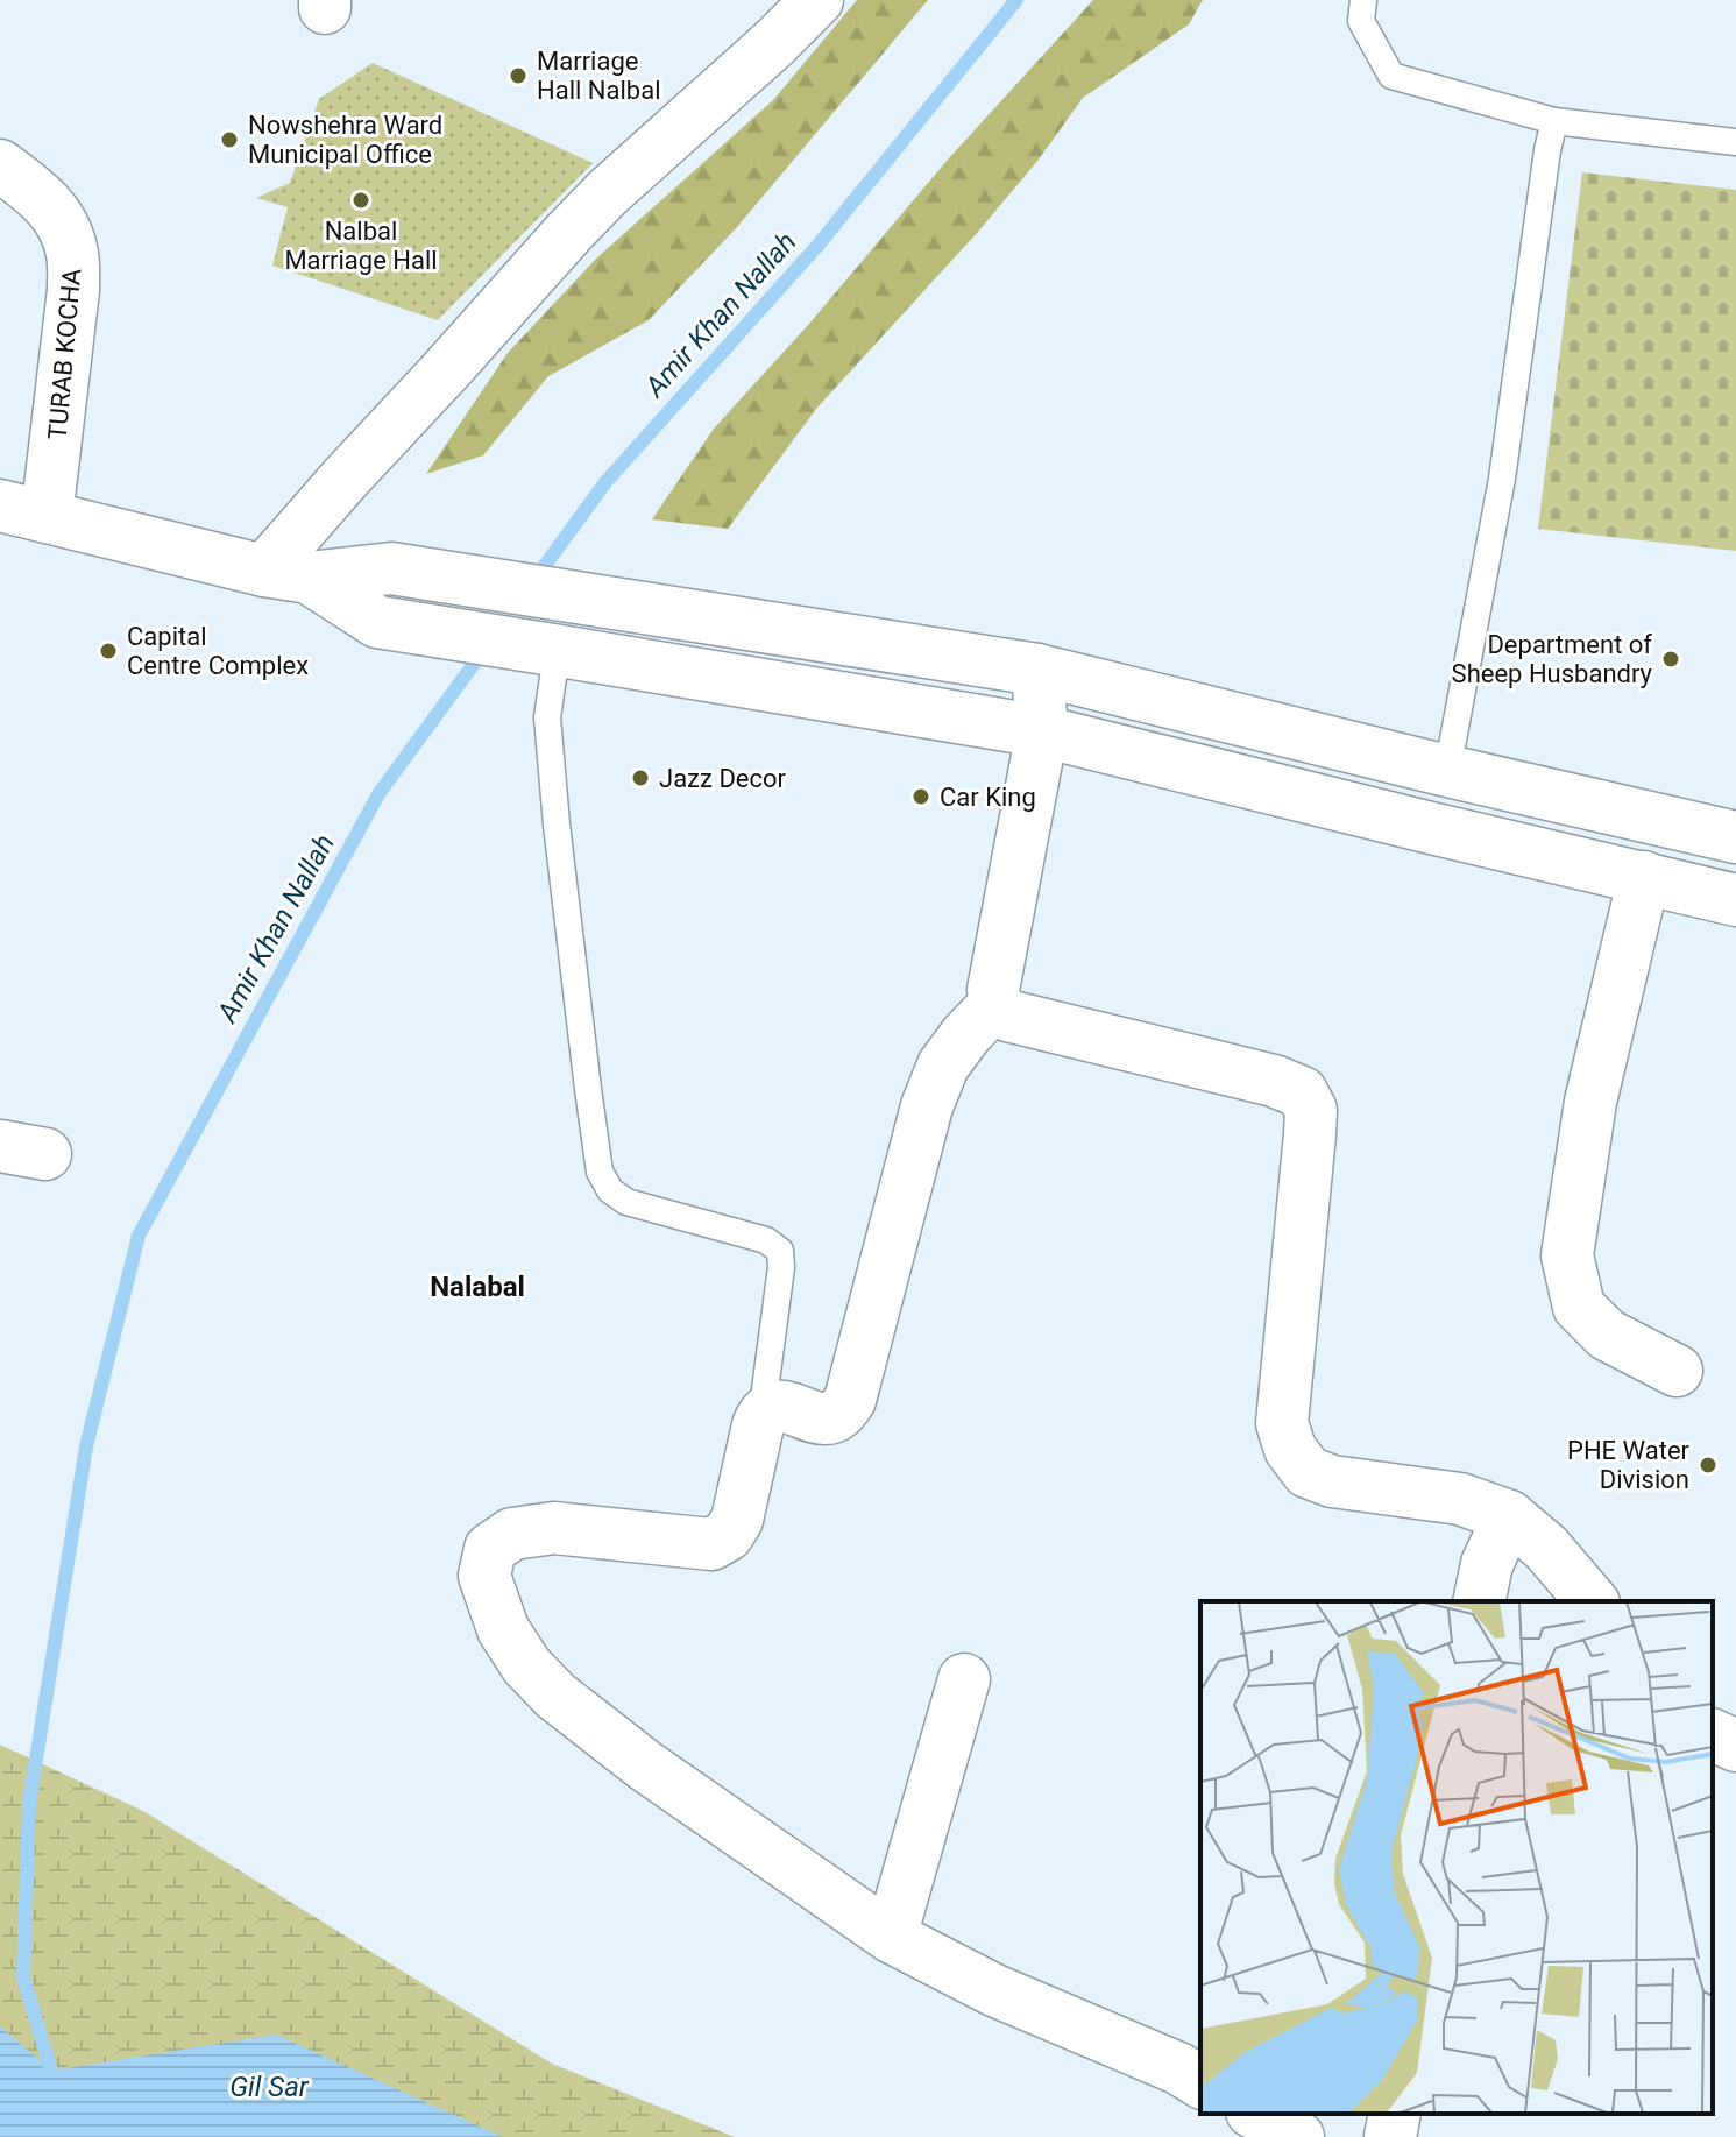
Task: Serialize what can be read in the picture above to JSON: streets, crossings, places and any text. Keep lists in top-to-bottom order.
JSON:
{
  "streets": {
    "main road": ["TURAB KOCHA"]
  },
  "districts": ["Nalabal"],
  "water": ["Amir Khan Nallah", "Gil Sar"],
  "places": [
    "Marriage Hall Nalbal",
    "Nowshehra Ward Municipal Office",
    "Nalbal Marriage Hall",
    "Capital Centre Complex",
    "Department of Sheep Husbandry",
    "Jazz Decor",
    "Car King",
    "PHE Water Division"
  ]
}
